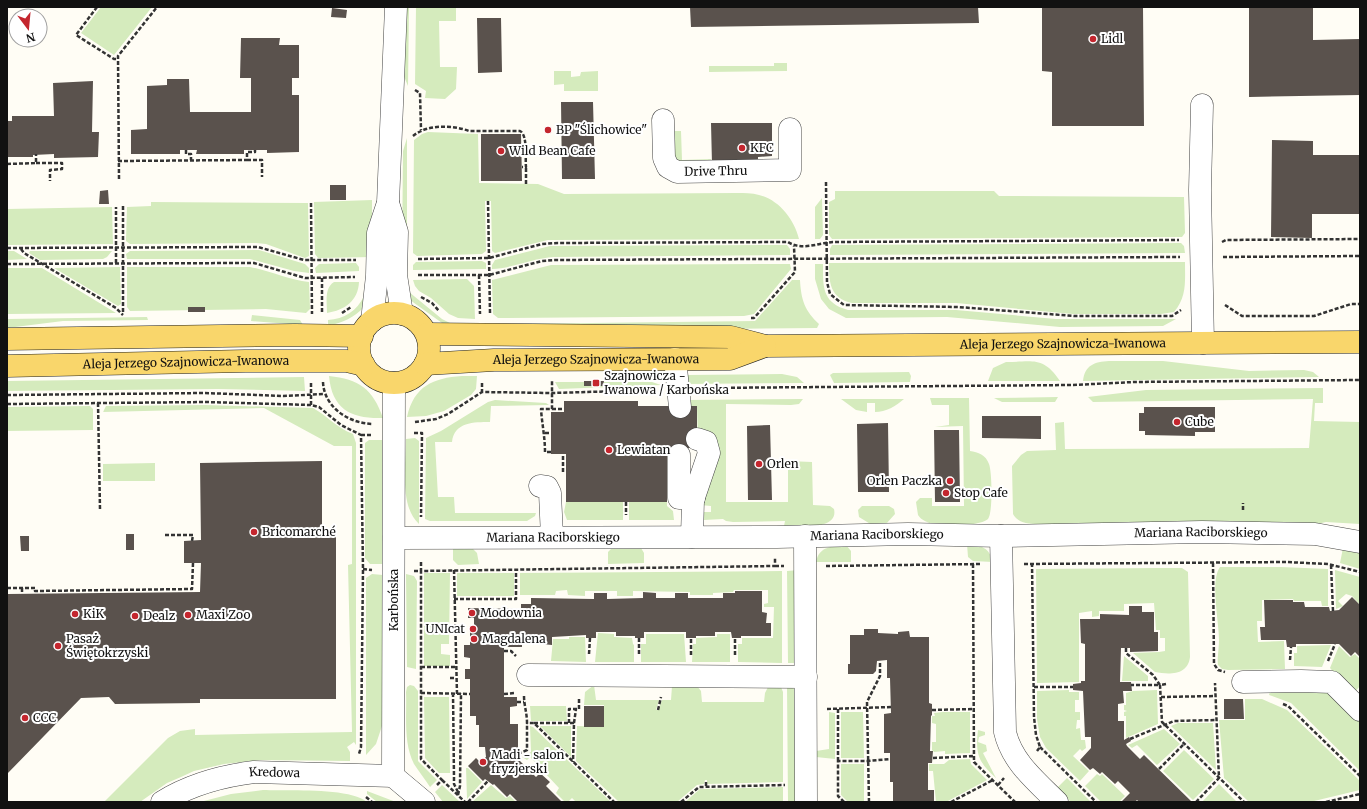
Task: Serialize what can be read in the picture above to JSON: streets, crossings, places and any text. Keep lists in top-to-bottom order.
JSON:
{
  "streets": {
    "main road": ["Aleja Jerzego Szajnowicza-Iwanowa"],
    "street": [
      "Drive Thru",
      "Mariana Raciborskiego",
      "Karbońska",
      "Kredowa"
    ]
  },
  "crossings": [
    ["Aleja Jerzego Szajnowicza-Iwanowa", "Karbońska"],
    ["Mariana Raciborskiego", "Karbońska"],
    ["Karbońska", "Kredowa"]
  ],
  "places": {
    "other": [
      "Lidl",
      "BP \"Ślichowice\"",
      "KFC",
      "Wild Bean Cafe",
      "Cube",
      "Lewiatan",
      "Orlen",
      "Orlen Paczka",
      "Stop Cafe",
      "Bricomarché",
      "Modownia",
      "KiK",
      "Maxi Zoo",
      "Dealz",
      "UNIcat",
      "Magdalena",
      "Pasaż Świętokrzyski",
      "CCC",
      "Madi - salon fryzjerski"
    ],
    "transit": ["Szajnowicza - Iwanowa / Karbońska"]
  },
  "north": "bottom"
}
